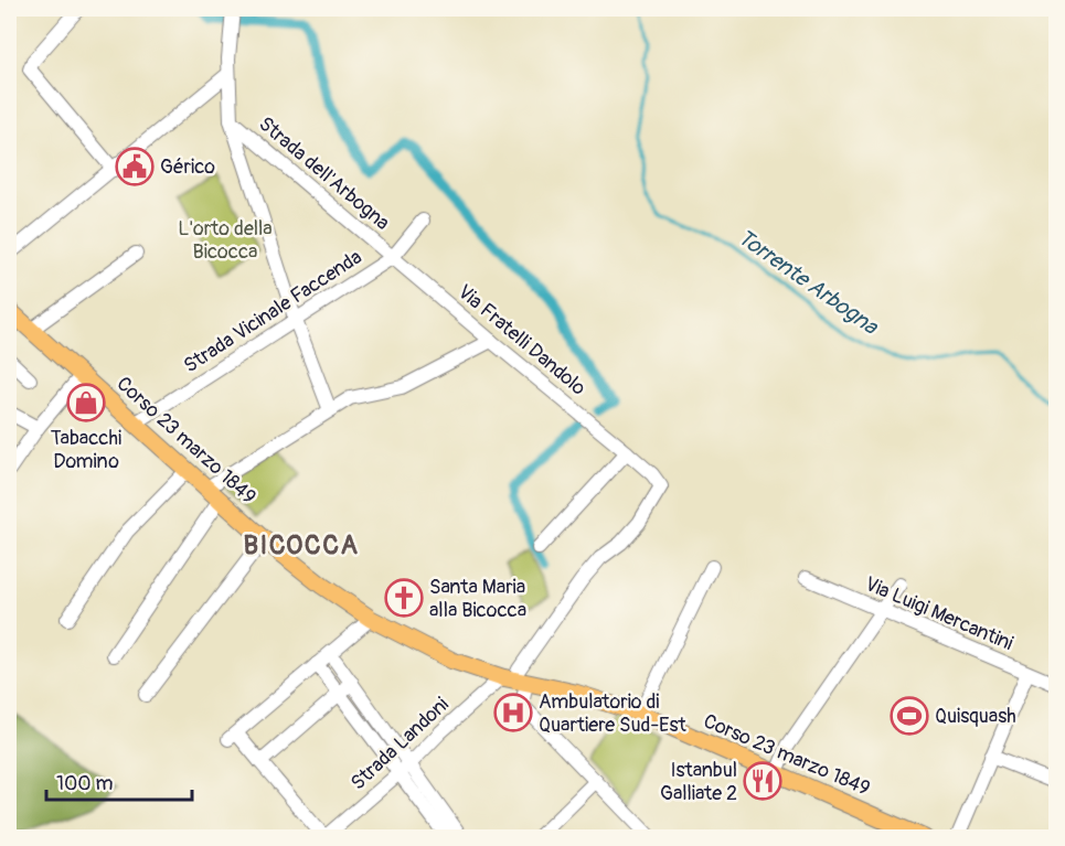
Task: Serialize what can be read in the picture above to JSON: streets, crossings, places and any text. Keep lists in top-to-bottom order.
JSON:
{
  "streets": {
    "main road": ["Corso 23 marzo 1849"],
    "street": [
      "Strada dell'Arbogna",
      "Strada Vicinale Faccenda",
      "Via Fratelli Dandolo",
      "Via Luigi Mercantini",
      "Strada Landoni"
    ]
  },
  "crossings": [
    ["Strada dell'Arbogna", "Strada Vicinale Faccenda"],
    ["Strada dell'Arbogna", "Via Fratelli Dandolo"],
    ["Strada Vicinale Faccenda", "Via Fratelli Dandolo"],
    ["Strada Vicinale Faccenda", "Corso 23 marzo 1849"],
    ["Via Fratelli Dandolo", "Strada Landoni"],
    ["Corso 23 marzo 1849", "Strada Landoni"]
  ],
  "districts": ["BICOCCA"],
  "water": ["Torrente Arbogna"],
  "parks": ["L'orto della Bicocca"],
  "places": {
    "public building": ["Gérico"],
    "shop": ["Tabacchi Domino"],
    "church": ["Santa Maria alla Bicocca"],
    "hospital": ["Ambulatorio di Quartiere Sud-Est"],
    "sports": ["Quisquash"],
    "restaurant": ["Istanbul Galliate 2"]
  },
  "scale_bar": "100 m"
}
